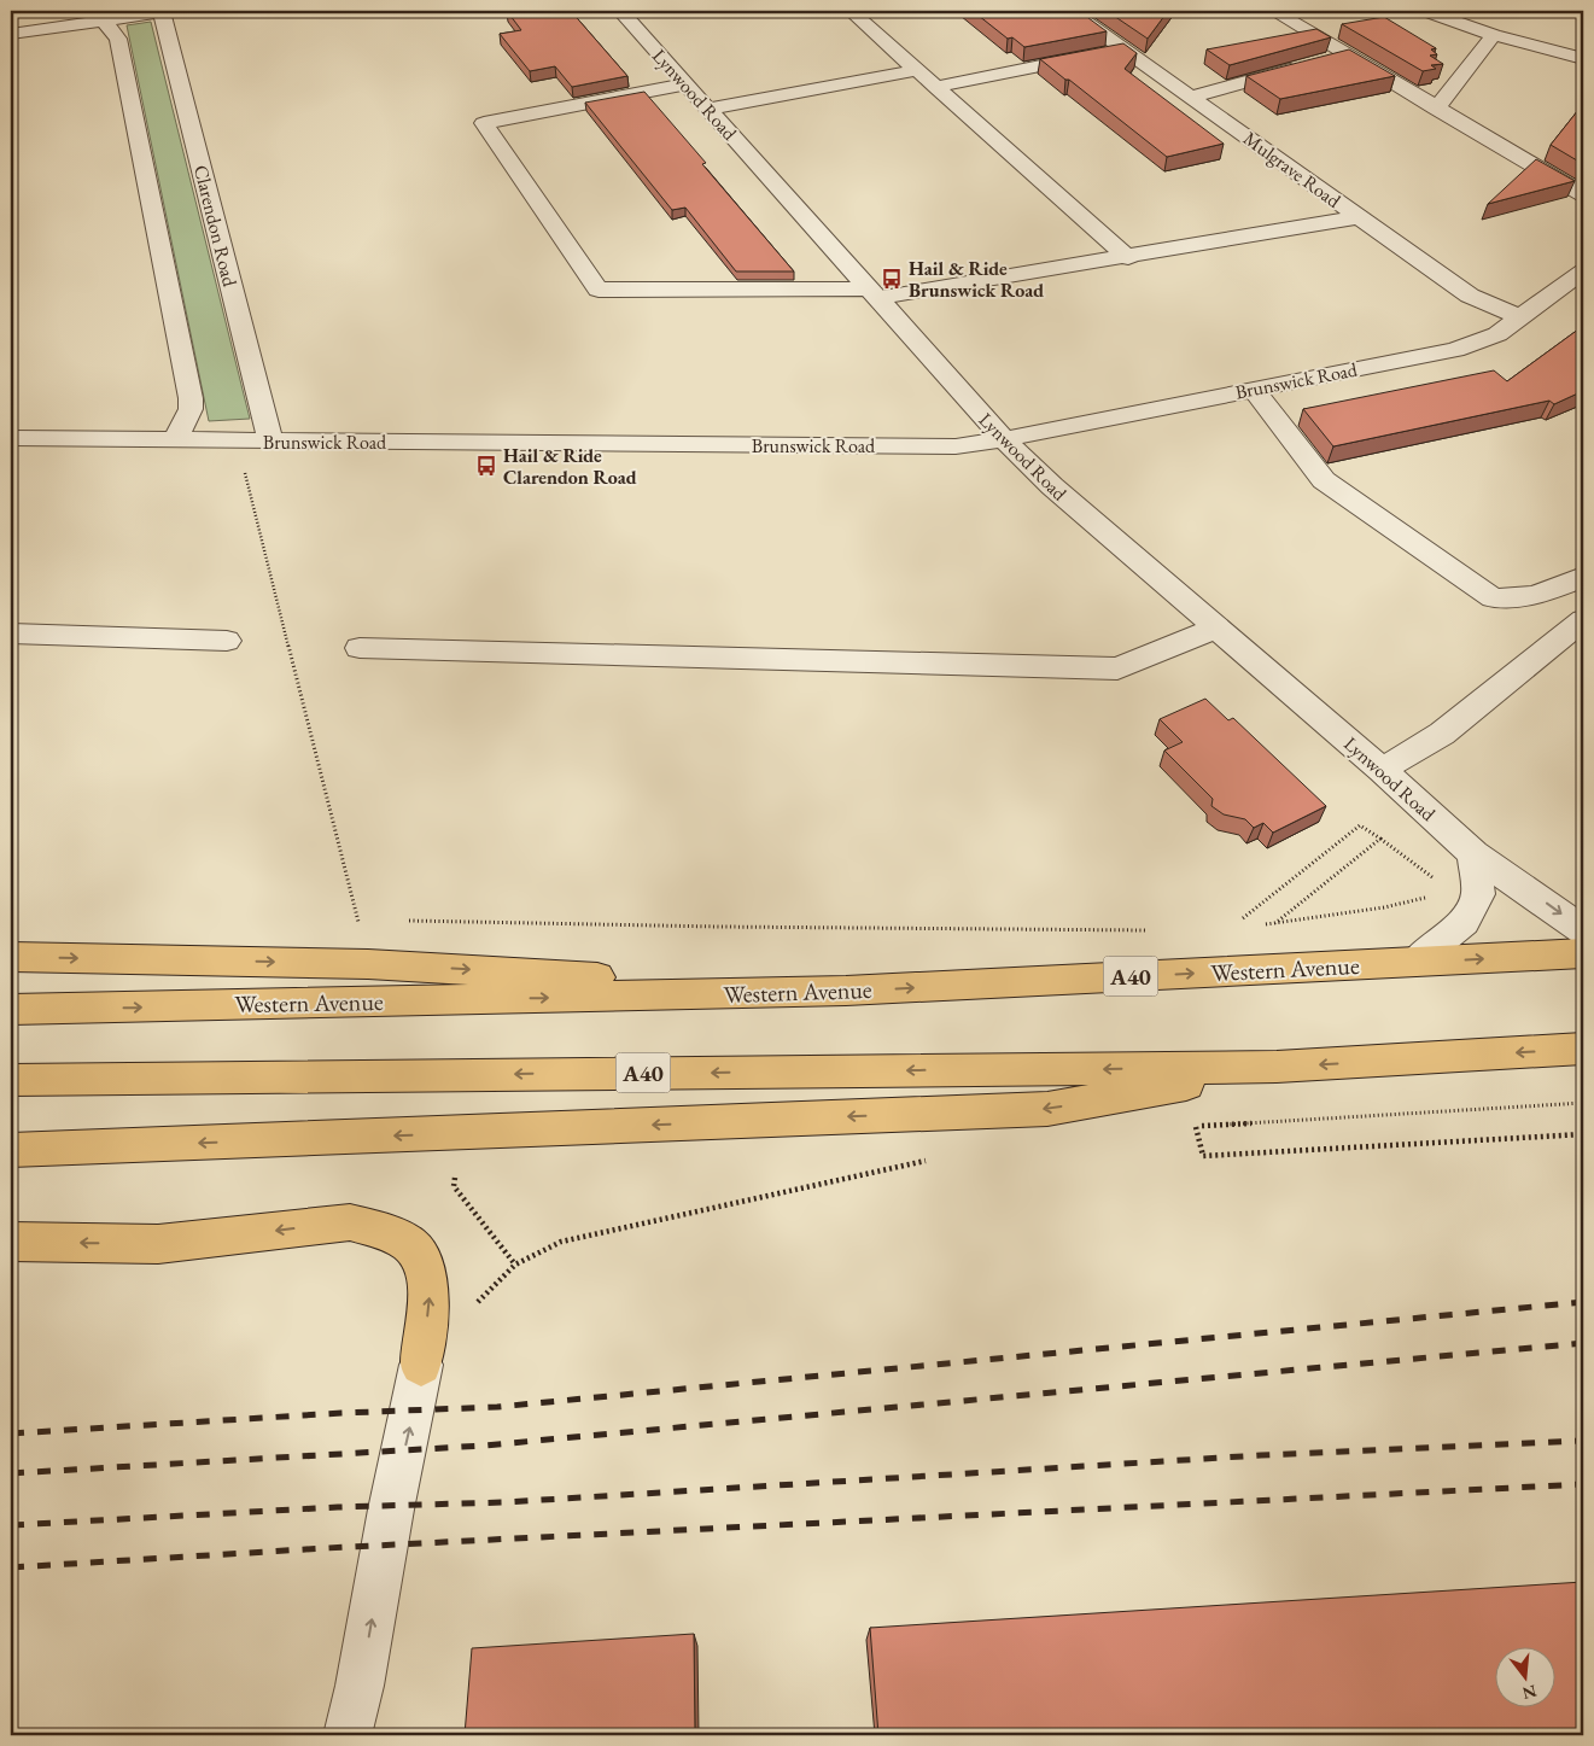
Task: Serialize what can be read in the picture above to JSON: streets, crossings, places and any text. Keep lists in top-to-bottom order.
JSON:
{
  "streets": {
    "highway": ["Western Avenue", "A40"],
    "street": [
      "Lynwood Road",
      "Mulgrave Road",
      "Clarendon Road",
      "Brunswick Road"
    ]
  },
  "crossings": [
    ["Lynwood Road", "Brunswick Road"],
    ["Mulgrave Road", "Brunswick Road"],
    ["Clarendon Road", "Brunswick Road"],
    ["Western Avenue", "A40"]
  ],
  "places": {
    "bus stop": ["Hail & Ride Brunswick Road", "Hail & Ride Clarendon Road"]
  },
  "north": "bottom"
}
